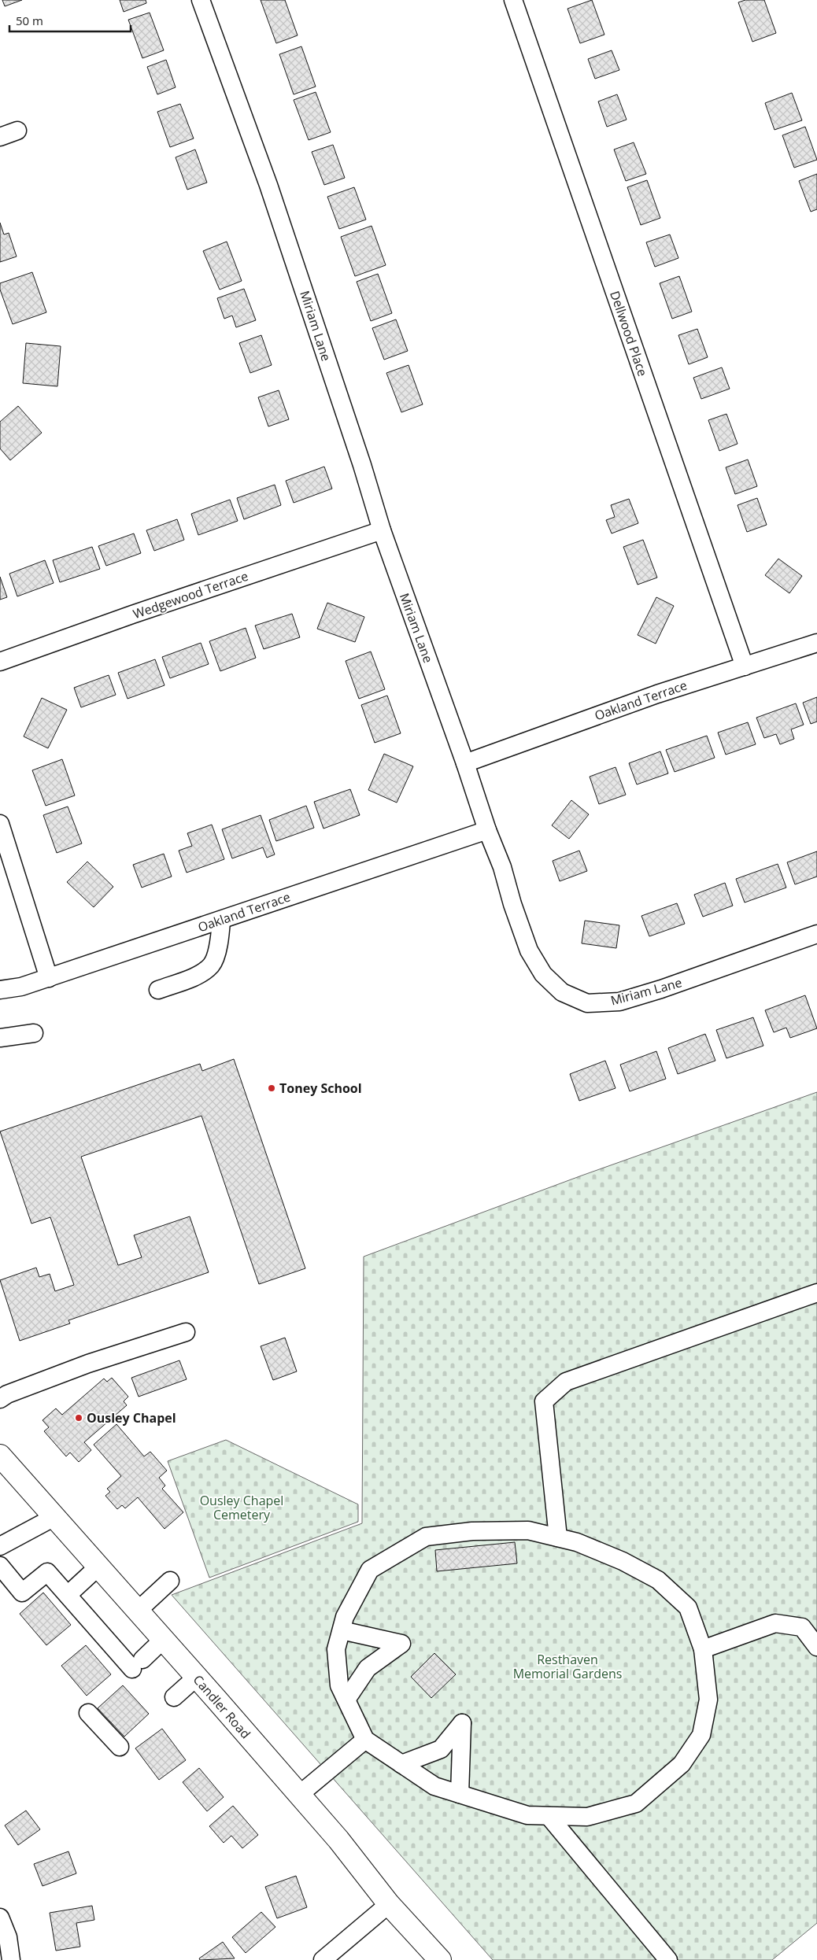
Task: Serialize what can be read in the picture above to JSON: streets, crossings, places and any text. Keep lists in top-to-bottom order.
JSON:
{
  "streets": {
    "main road": ["Candler Road"],
    "street": [
      "Miriam Lane",
      "Dellwood Place",
      "Wedgewood Terrace",
      "Oakland Terrace"
    ]
  },
  "crossings": [
    ["Miriam Lane", "Wedgewood Terrace"],
    ["Miriam Lane", "Oakland Terrace"],
    ["Dellwood Place", "Oakland Terrace"]
  ],
  "parks": ["Ousley Chapel Cemetery", "Resthaven Memorial Gardens"],
  "places": ["Toney School", "Ousley Chapel"],
  "scale_bar": "50 m"
}
